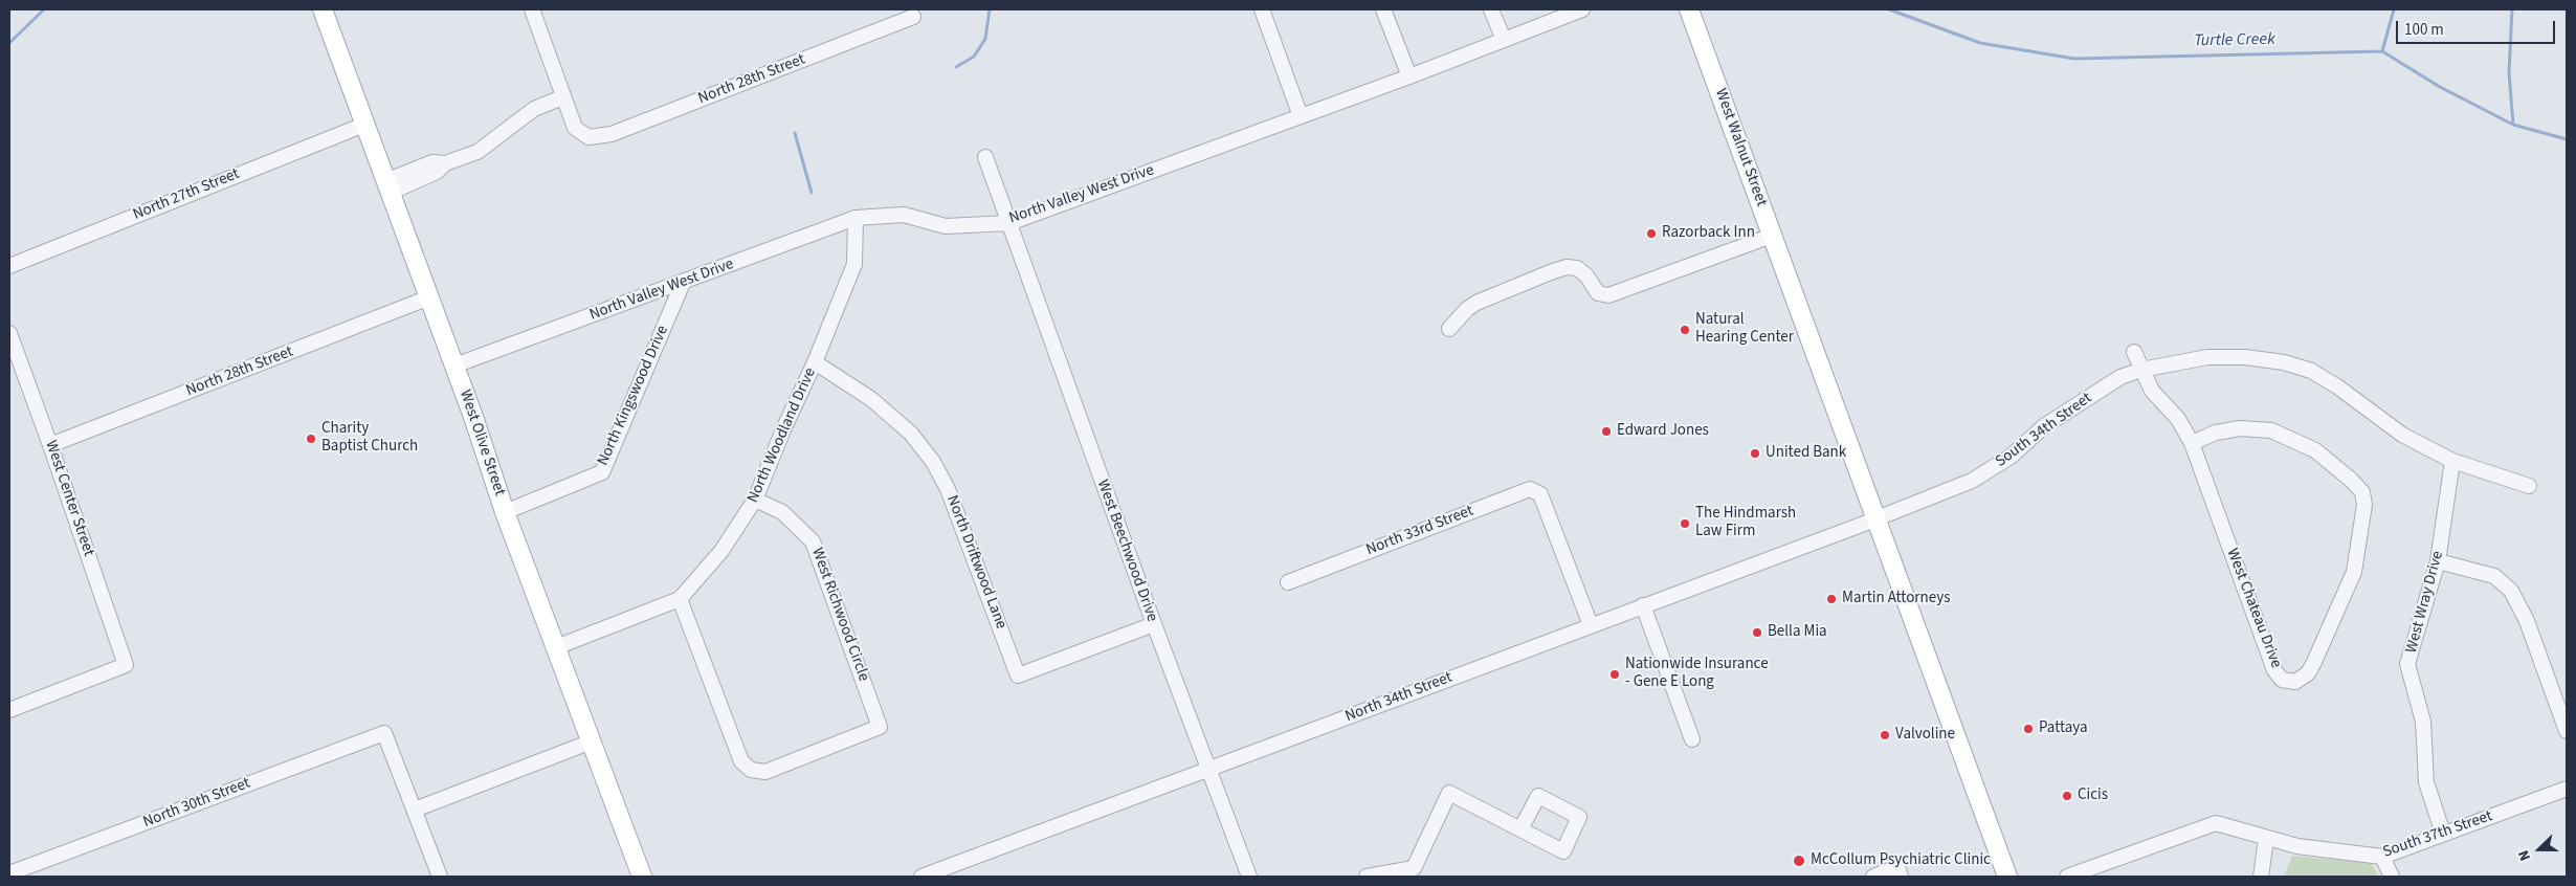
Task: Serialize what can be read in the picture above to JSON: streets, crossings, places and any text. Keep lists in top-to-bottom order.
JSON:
{
  "streets": {
    "main road": ["West Walnut Street", "West Olive Street"],
    "street": [
      "North 28th Street",
      "North 27th Street",
      "North Valley West Drive",
      "North Kingswood Drive",
      "South 34th Street",
      "North Woodland Drive",
      "West Center Street",
      "North 33rd Street",
      "West Beechwood Drive",
      "North Driftwood Lane",
      "West Wray Drive",
      "West Chateau Drive",
      "West Richwood Circle",
      "North 34th Street",
      "North 30th Street",
      "South 37th Street"
    ]
  },
  "crossings": [
    ["North 28th Street", "West Olive Street"],
    ["North 28th Street", "West Center Street"],
    ["West Walnut Street", "South 34th Street"],
    ["West Walnut Street", "North 34th Street"],
    ["North 27th Street", "West Olive Street"],
    ["North Valley West Drive", "North Kingswood Drive"],
    ["North Valley West Drive", "North Woodland Drive"],
    ["North Valley West Drive", "West Olive Street"],
    ["North Valley West Drive", "West Beechwood Drive"],
    ["North Kingswood Drive", "West Olive Street"],
    ["South 34th Street", "West Wray Drive"],
    ["South 34th Street", "West Chateau Drive"],
    ["South 34th Street", "North 34th Street"],
    ["North Woodland Drive", "West Olive Street"],
    ["North Woodland Drive", "North Driftwood Lane"],
    ["North Woodland Drive", "West Richwood Circle"],
    ["North 33rd Street", "North 34th Street"],
    ["West Beechwood Drive", "North Driftwood Lane"],
    ["West Beechwood Drive", "North 34th Street"],
    ["West Wray Drive", "South 37th Street"]
  ],
  "water": ["Turtle Creek"],
  "places": [
    "Razorback Inn",
    "Natural Hearing Center",
    "Edward Jones",
    "Charity Baptist Church",
    "United Bank",
    "The Hindmarsh Law Firm",
    "Martin Attorneys",
    "Bella Mia",
    "Nationwide Insurance - Gene E Long",
    "Pattaya",
    "Valvoline",
    "Cicis",
    "McCollum Psychiatric Clinic"
  ],
  "scale_bar": "100 m",
  "north": "left"
}
